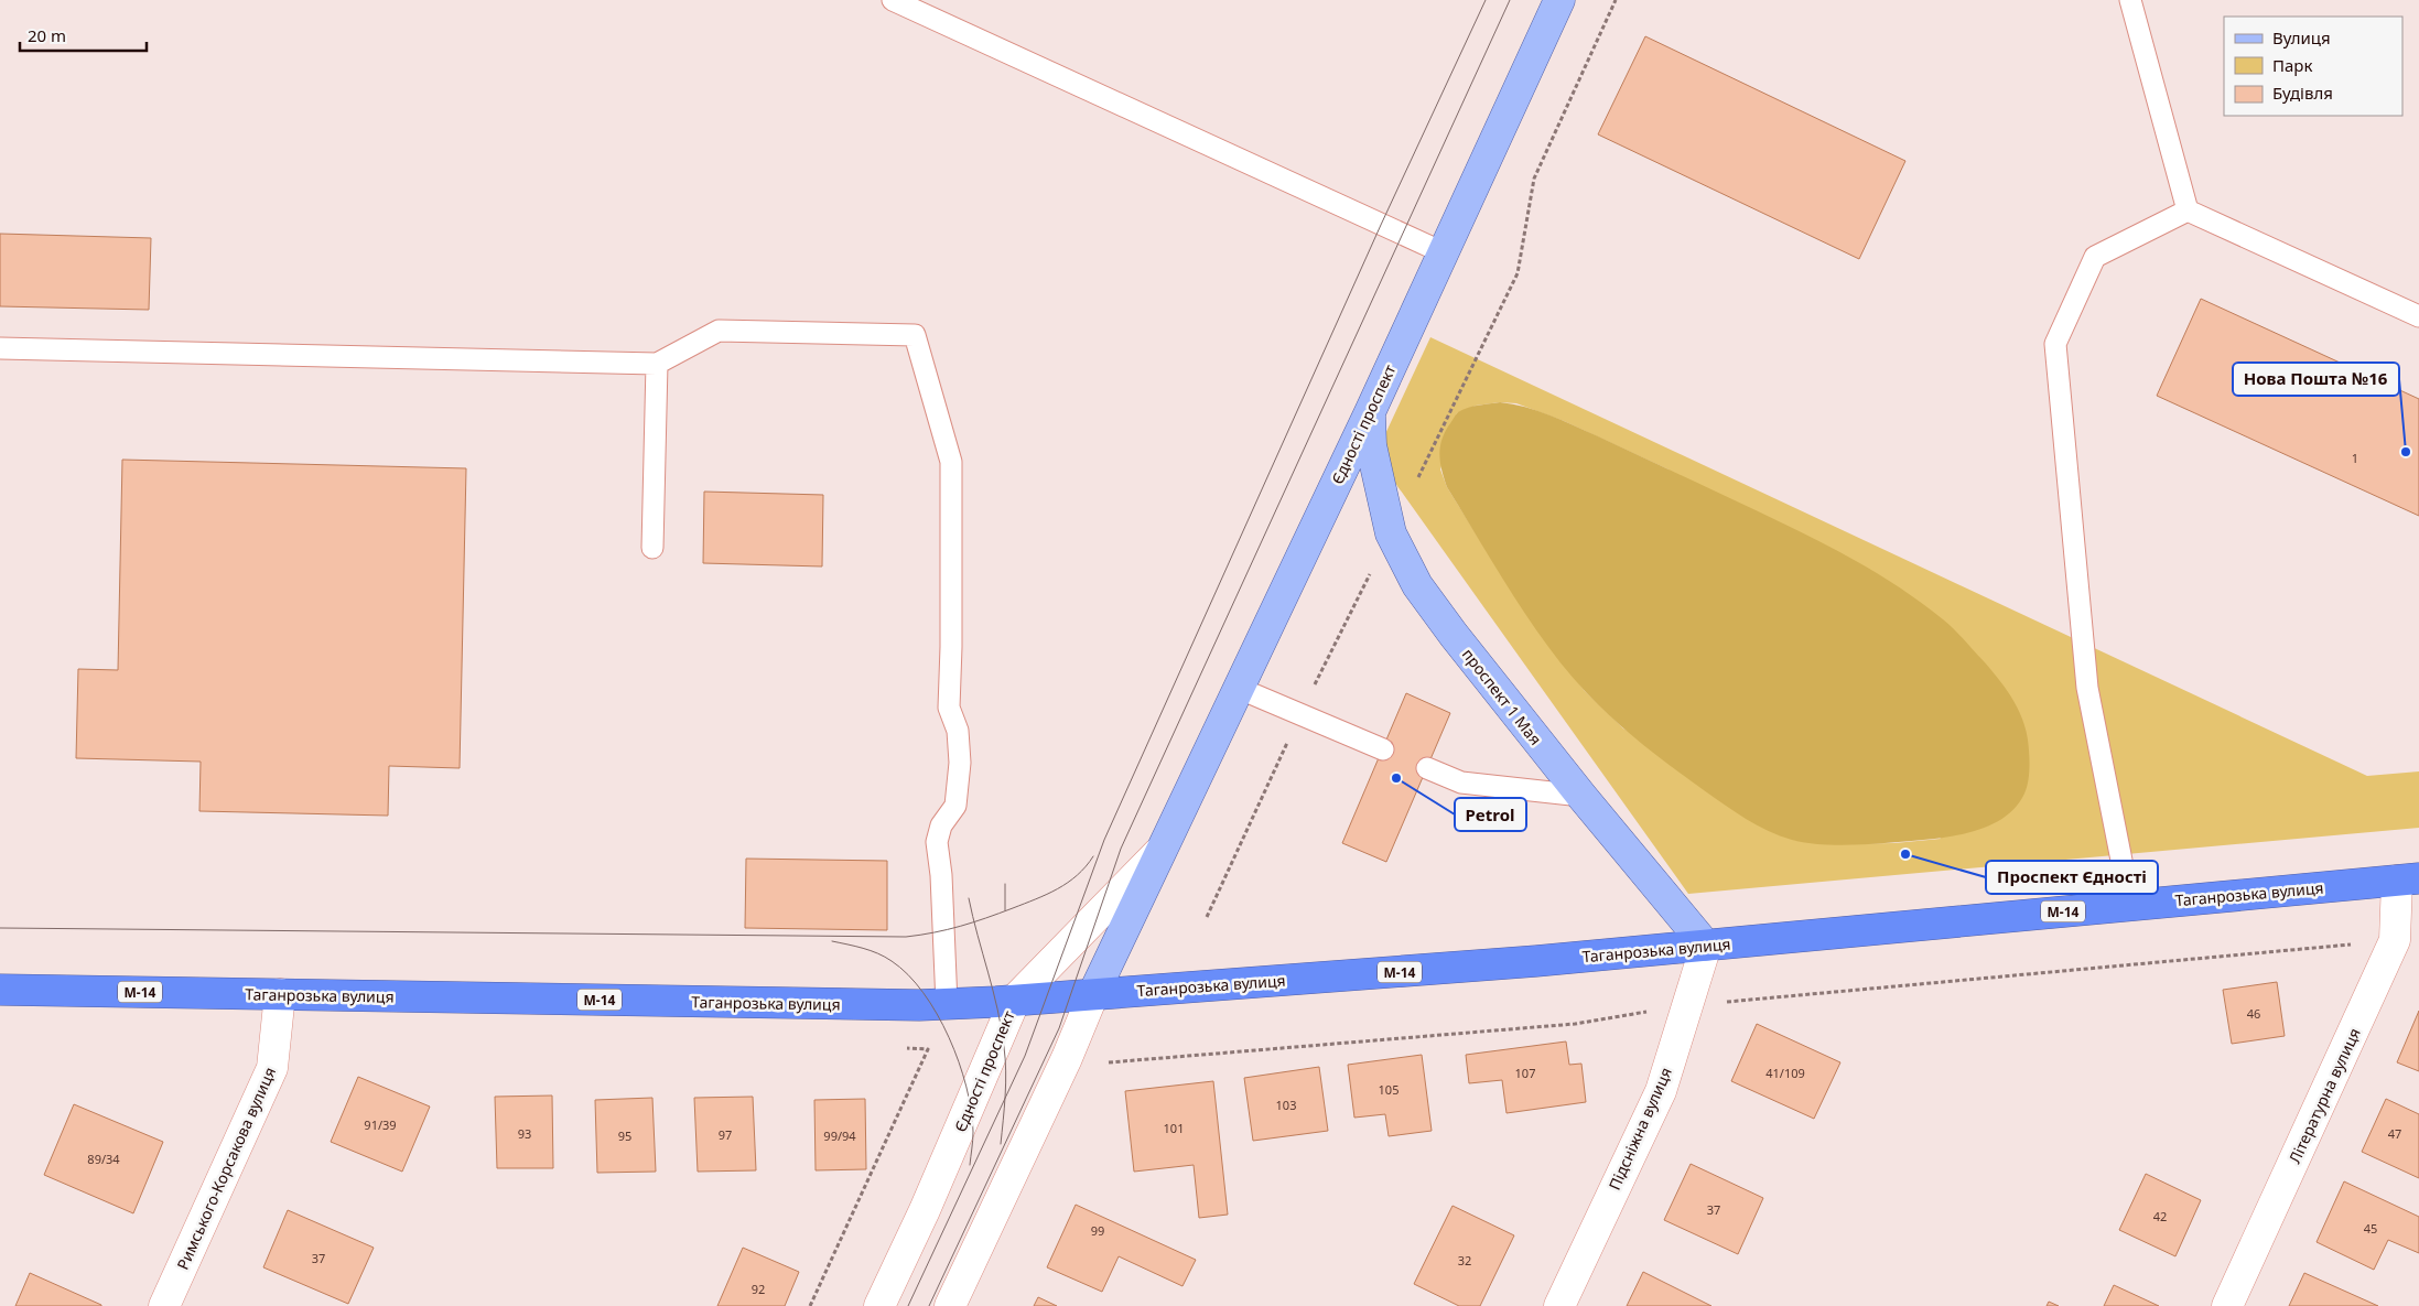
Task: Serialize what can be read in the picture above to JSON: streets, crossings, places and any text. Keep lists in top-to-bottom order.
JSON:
{
  "streets": {
    "highway": ["Таганрозька вулиця", "М-14"],
    "main road": ["Єдності проспект", "проспект 1 Мая"],
    "street": ["Літературна вулиця", "Підсніжна вулиця", "Римського-Корсакова вулиця"]
  },
  "crossings": [
    ["Єдності проспект", "проспект 1 Мая"],
    ["Єдності проспект", "Таганрозька вулиця"],
    ["проспект 1 Мая", "Таганрозька вулиця"],
    ["проспект 1 Мая", "Підсніжна вулиця"],
    ["Таганрозька вулиця", "Літературна вулиця"],
    ["Таганрозька вулиця", "Підсніжна вулиця"],
    ["Таганрозька вулиця", "Римського-Корсакова вулиця"]
  ],
  "places": ["Нова Пошта №16", "Petrol", "Проспект Єдності"],
  "house_numbers": [
    "1",
    "46",
    "107",
    "41/109",
    "105",
    "103",
    "91/39",
    "101",
    "93",
    "47",
    "97",
    "95",
    "99/94",
    "89/34",
    "37",
    "42",
    "45",
    "99",
    "37",
    "32",
    "92"
  ],
  "legend": ["Вулиця", "Парк", "Будівля"],
  "scale_bar": "20 m"
}
